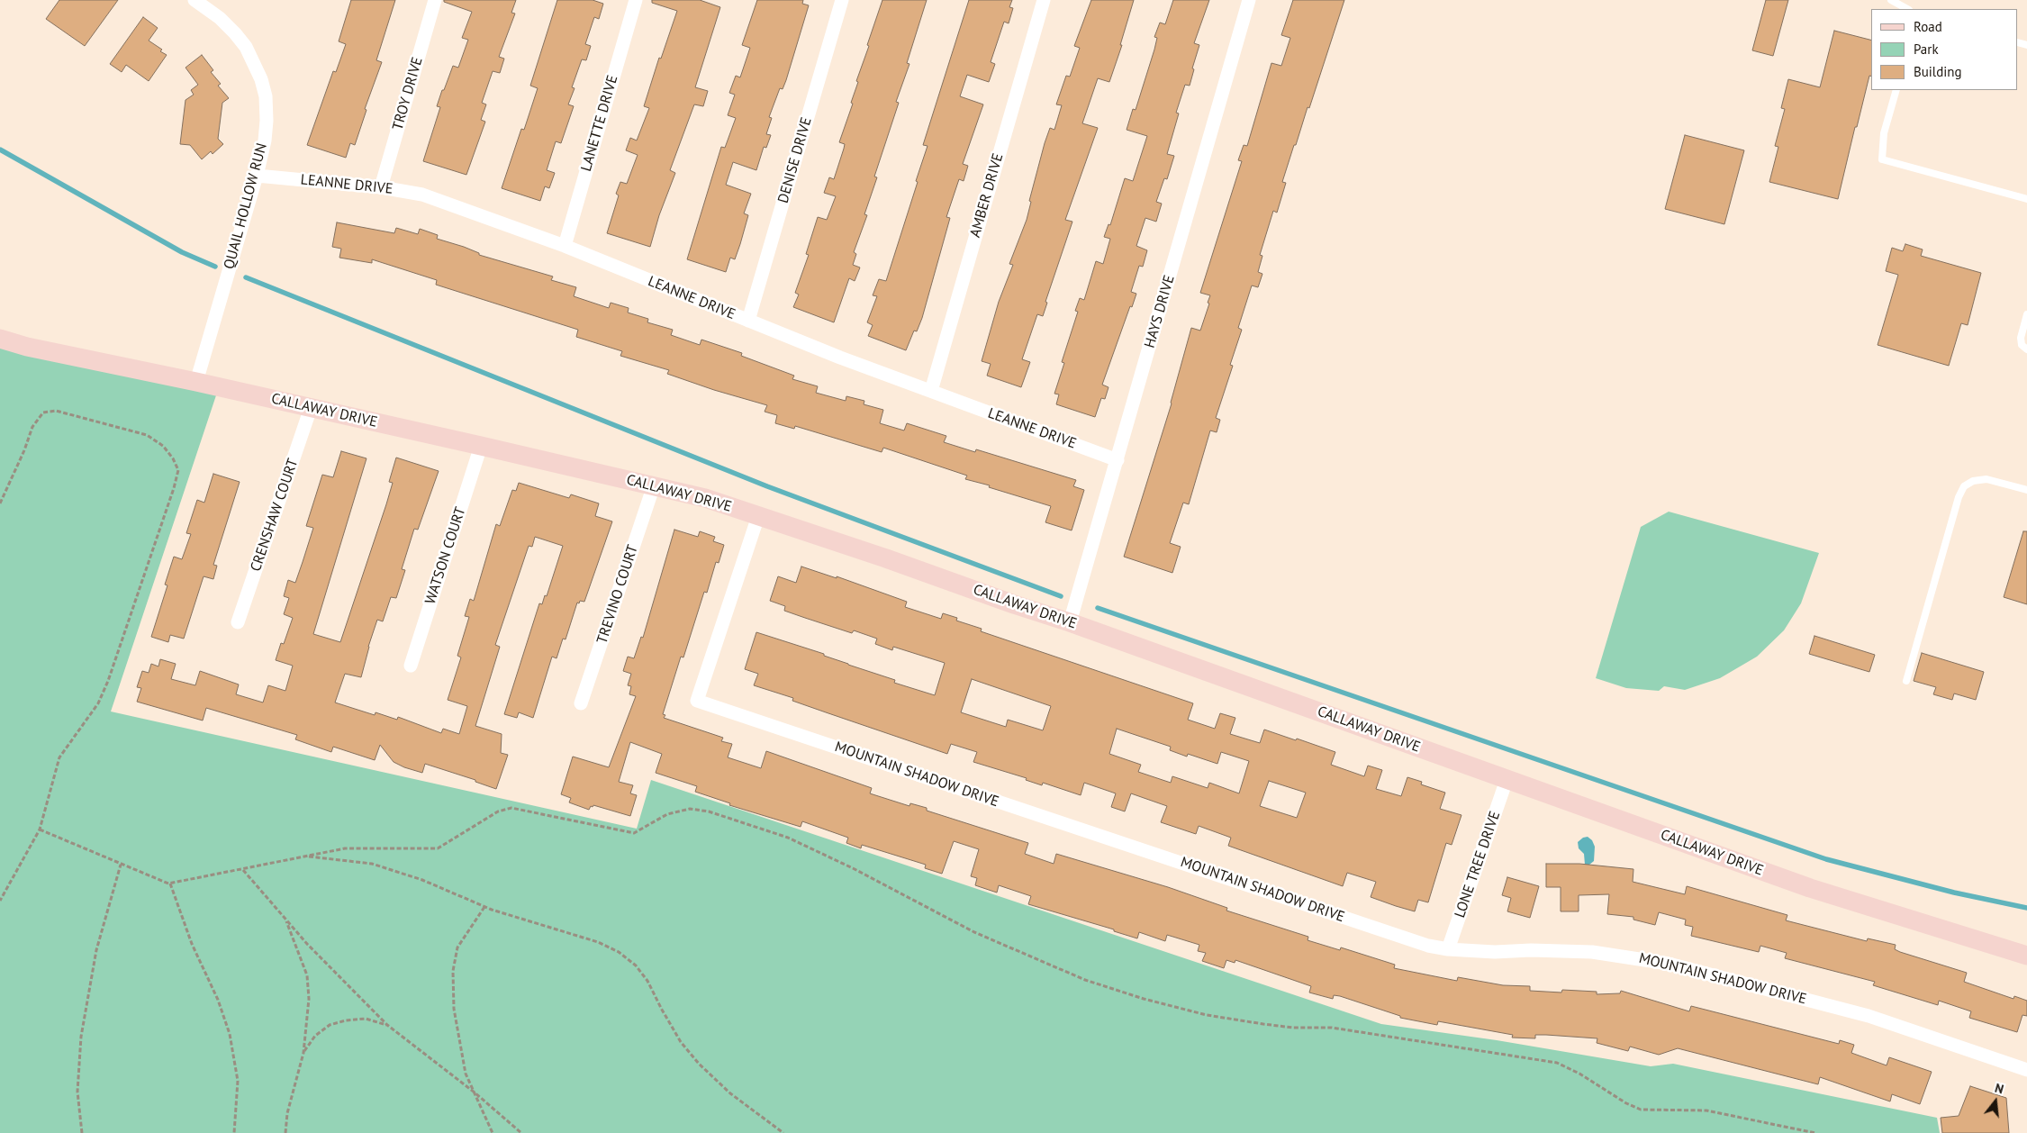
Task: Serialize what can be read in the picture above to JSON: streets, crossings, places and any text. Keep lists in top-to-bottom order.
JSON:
{
  "streets": {
    "street": [
      "TROY DRIVE",
      "LANETTE DRIVE",
      "DENISE DRIVE",
      "LEANNE DRIVE",
      "AMBER DRIVE",
      "QUAIL HOLLOW RUN",
      "HAYS DRIVE",
      "CALLAWAY DRIVE",
      "CRENSHAW COURT",
      "WATSON COURT",
      "TREVINO COURT",
      "MOUNTAIN SHADOW DRIVE",
      "LONE TREE DRIVE"
    ]
  },
  "crossings": [
    ["TROY DRIVE", "LEANNE DRIVE"],
    ["LANETTE DRIVE", "LEANNE DRIVE"],
    ["DENISE DRIVE", "LEANNE DRIVE"],
    ["LEANNE DRIVE", "AMBER DRIVE"],
    ["LEANNE DRIVE", "QUAIL HOLLOW RUN"],
    ["LEANNE DRIVE", "HAYS DRIVE"],
    ["QUAIL HOLLOW RUN", "CALLAWAY DRIVE"],
    ["HAYS DRIVE", "CALLAWAY DRIVE"],
    ["CALLAWAY DRIVE", "CRENSHAW COURT"],
    ["CALLAWAY DRIVE", "WATSON COURT"],
    ["CALLAWAY DRIVE", "TREVINO COURT"],
    ["CALLAWAY DRIVE", "MOUNTAIN SHADOW DRIVE"],
    ["CALLAWAY DRIVE", "LONE TREE DRIVE"],
    ["MOUNTAIN SHADOW DRIVE", "LONE TREE DRIVE"]
  ],
  "legend": ["Road", "Park", "Building"],
  "north": "top"
}
